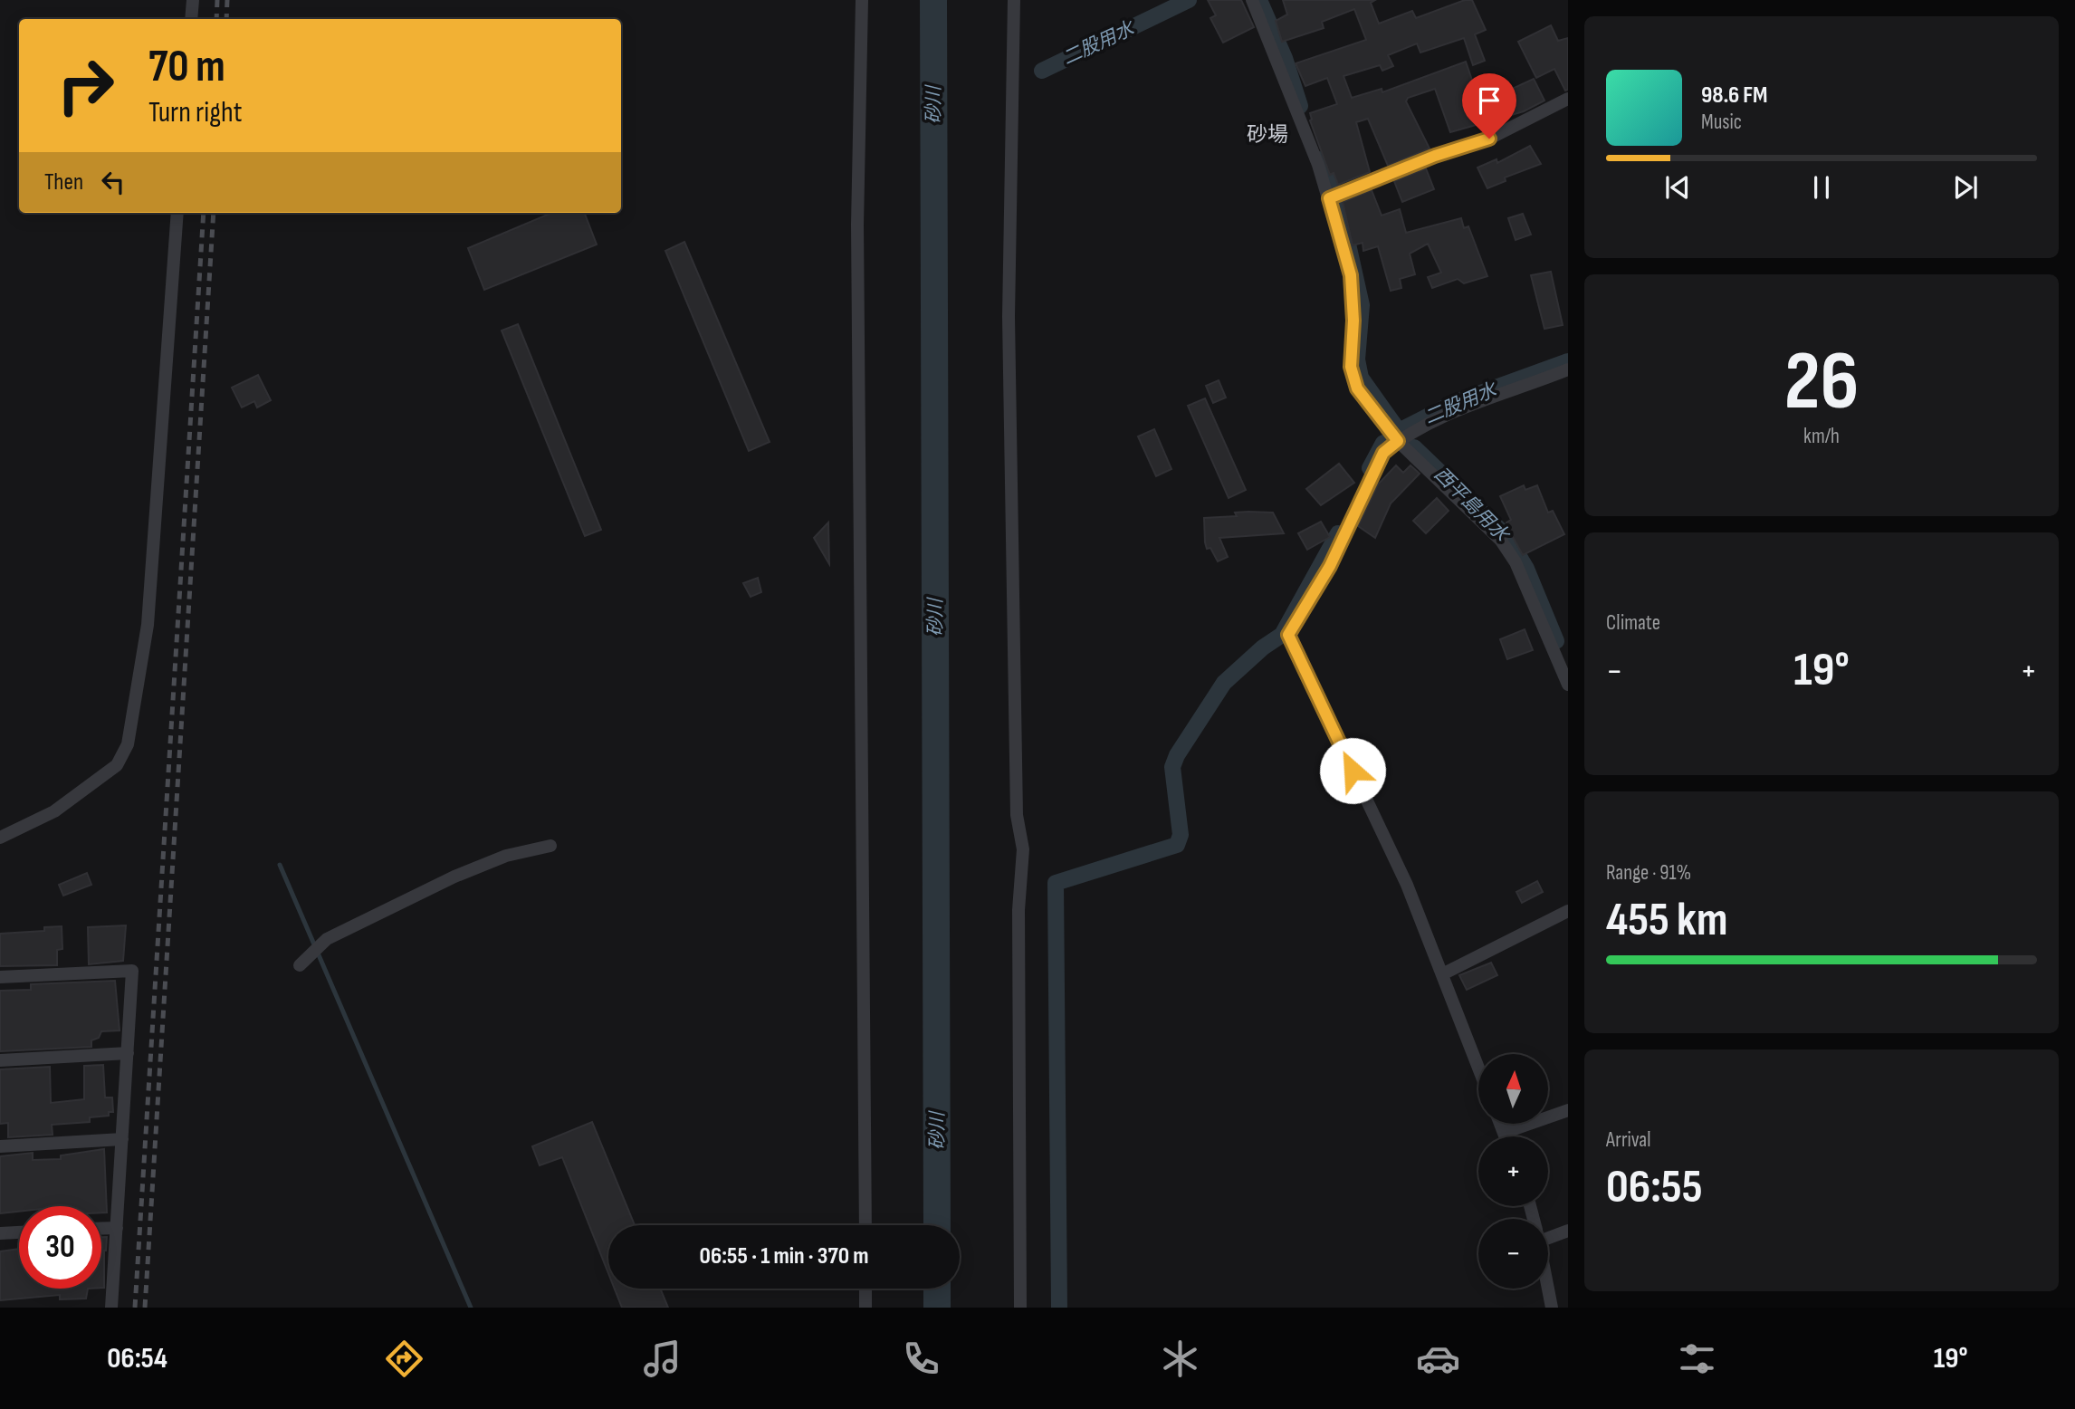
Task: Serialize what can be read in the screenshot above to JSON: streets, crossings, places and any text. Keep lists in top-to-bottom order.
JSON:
{
  "districts": ["砂場"],
  "water": ["二股用水", "砂川", "西平島用水"],
  "north": "top",
  "page": {
    "turn": ["70 m", "Turn right"],
    "song": ["98.6 FM", "Music"],
    "then": "Then",
    "tile": [
      ["26", "km/h"],
      "Climate",
      ["Range · 91%", "455 km"],
      ["Arrival", "06:55"]
    ],
    "heat": ["−", "19°", "+"],
    "map_buttons": ["+", "−"],
    "limit": "30",
    "trip": "06:55 · 1 min · 370 m",
    "tabs": ["06:54", "19°"]
  }
}
